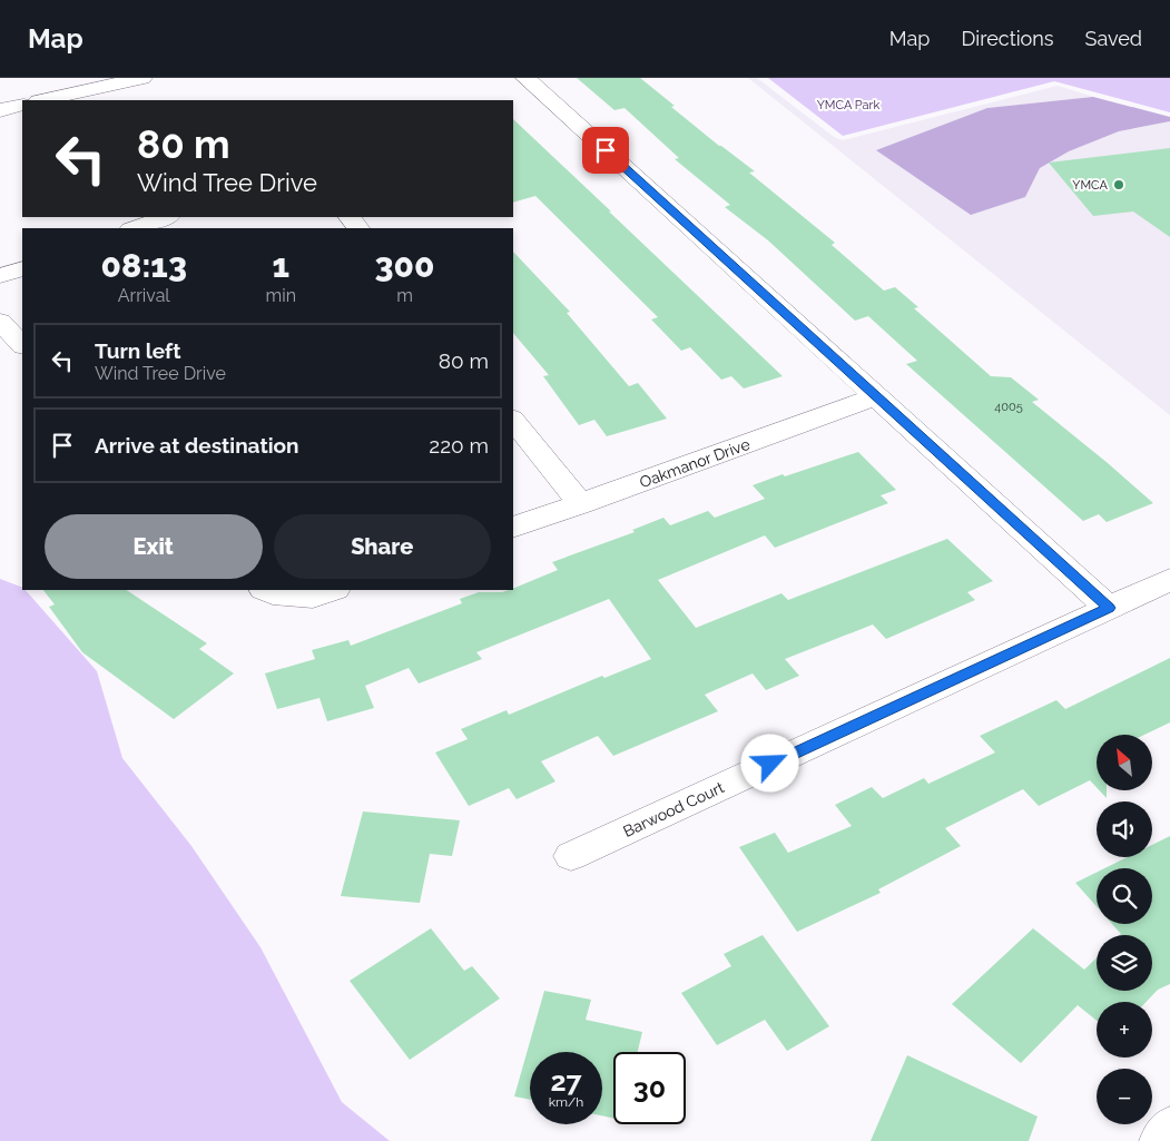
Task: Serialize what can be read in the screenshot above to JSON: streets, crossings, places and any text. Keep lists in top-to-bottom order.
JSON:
{
  "streets": {
    "street": ["Oakmanor Drive", "Barwood Court"]
  },
  "parks": ["YMCA Park"],
  "places": ["YMCA"],
  "house_numbers": ["4005"],
  "north": "top left",
  "page": {
    "header": "Map",
    "nav": ["Map", "Directions", "Saved"],
    "turn": ["80 m", "Wind Tree Drive"],
    "eta": [
      "08:13",
      "Arrival",
      "1",
      "min",
      "300",
      "m"
    ],
    "list": [
      {
        "name": "Turn left",
        "note": "Wind Tree Drive",
        "value": "80 m"
      },
      {
        "name": "Arrive at destination",
        "value": "220 m"
      }
    ],
    "buttons": ["Exit", "Share"],
    "map_buttons": ["+", "−"],
    "speed": "27 km/h",
    "limit": "30"
  }
}
